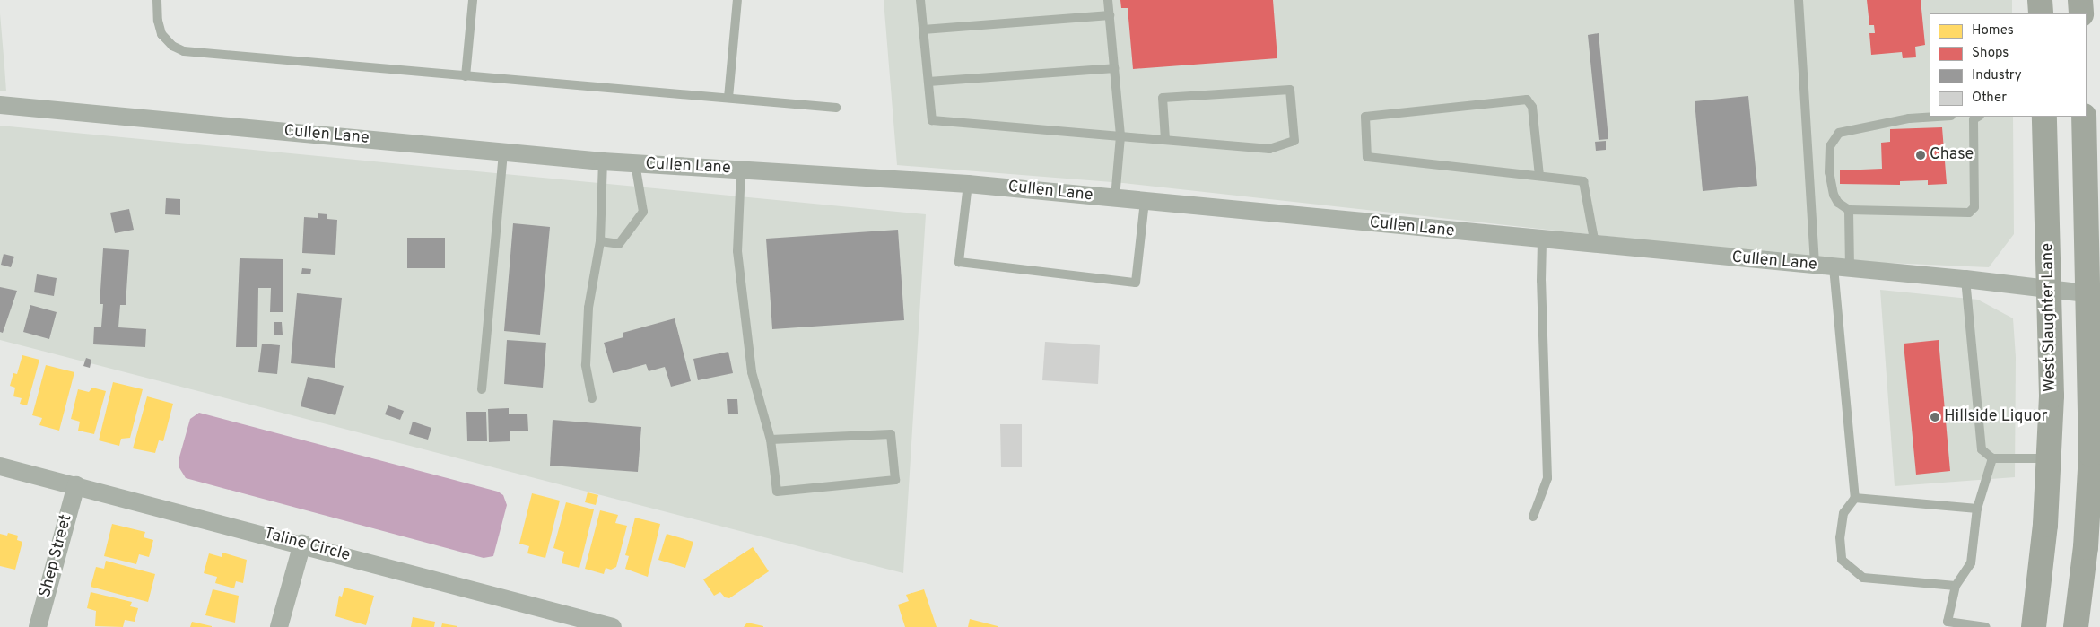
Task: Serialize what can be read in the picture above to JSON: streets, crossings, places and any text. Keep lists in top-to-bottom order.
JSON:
{
  "streets": {
    "main road": ["West Slaughter Lane"],
    "street": ["Cullen Lane", "Taline Circle", "Shep Street"]
  },
  "crossings": [
    ["Cullen Lane", "West Slaughter Lane"],
    ["Taline Circle", "Shep Street"]
  ],
  "places": ["Chase", "Hillside Liquor"],
  "legend": [
    "Homes",
    "Shops",
    "Industry",
    "Other"
  ]
}
